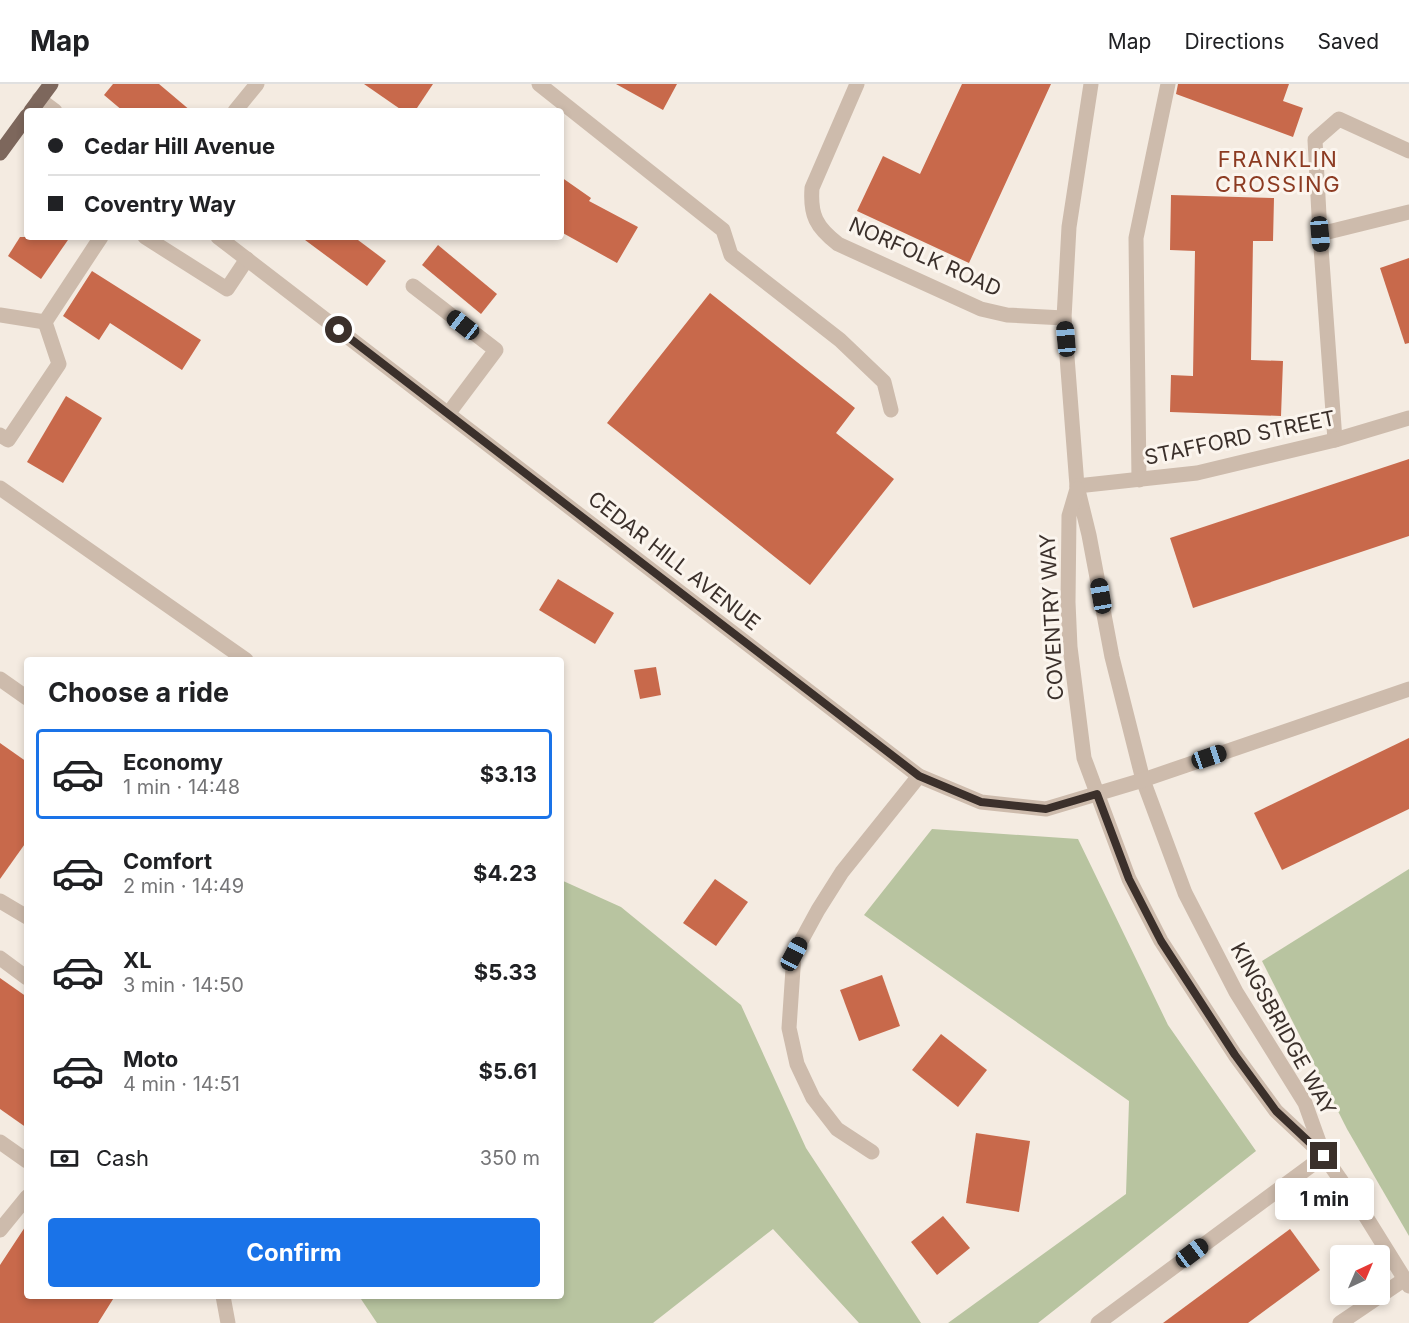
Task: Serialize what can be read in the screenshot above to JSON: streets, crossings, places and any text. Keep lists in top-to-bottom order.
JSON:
{
  "streets": {
    "street": [
      "NORFOLK ROAD",
      "STAFFORD STREET",
      "CEDAR HILL AVENUE",
      "COVENTRY WAY",
      "KINGSBRIDGE WAY"
    ]
  },
  "crossings": [
    ["STAFFORD STREET", "COVENTRY WAY"],
    ["CEDAR HILL AVENUE", "COVENTRY WAY"],
    ["CEDAR HILL AVENUE", "KINGSBRIDGE WAY"],
    ["COVENTRY WAY", "KINGSBRIDGE WAY"]
  ],
  "districts": ["FRANKLIN CROSSING"],
  "north": "top right",
  "page": {
    "header": "Map",
    "nav": ["Map", "Directions", "Saved"],
    "banner": ["Cedar Hill Avenue", "Coventry Way"],
    "heading": "Choose a ride",
    "list": [
      {
        "name": "Economy",
        "note": "1 min · 14:48",
        "value": "$3.13"
      },
      {
        "name": "Comfort",
        "note": "2 min · 14:49",
        "value": "$4.23"
      },
      {
        "name": "XL",
        "note": "3 min · 14:50",
        "value": "$5.33"
      },
      {
        "name": "Moto",
        "note": "4 min · 14:51",
        "value": "$5.61"
      }
    ],
    "pay": ["Cash", "350 m"],
    "bubble": "1 min",
    "buttons": "Confirm"
  }
}
